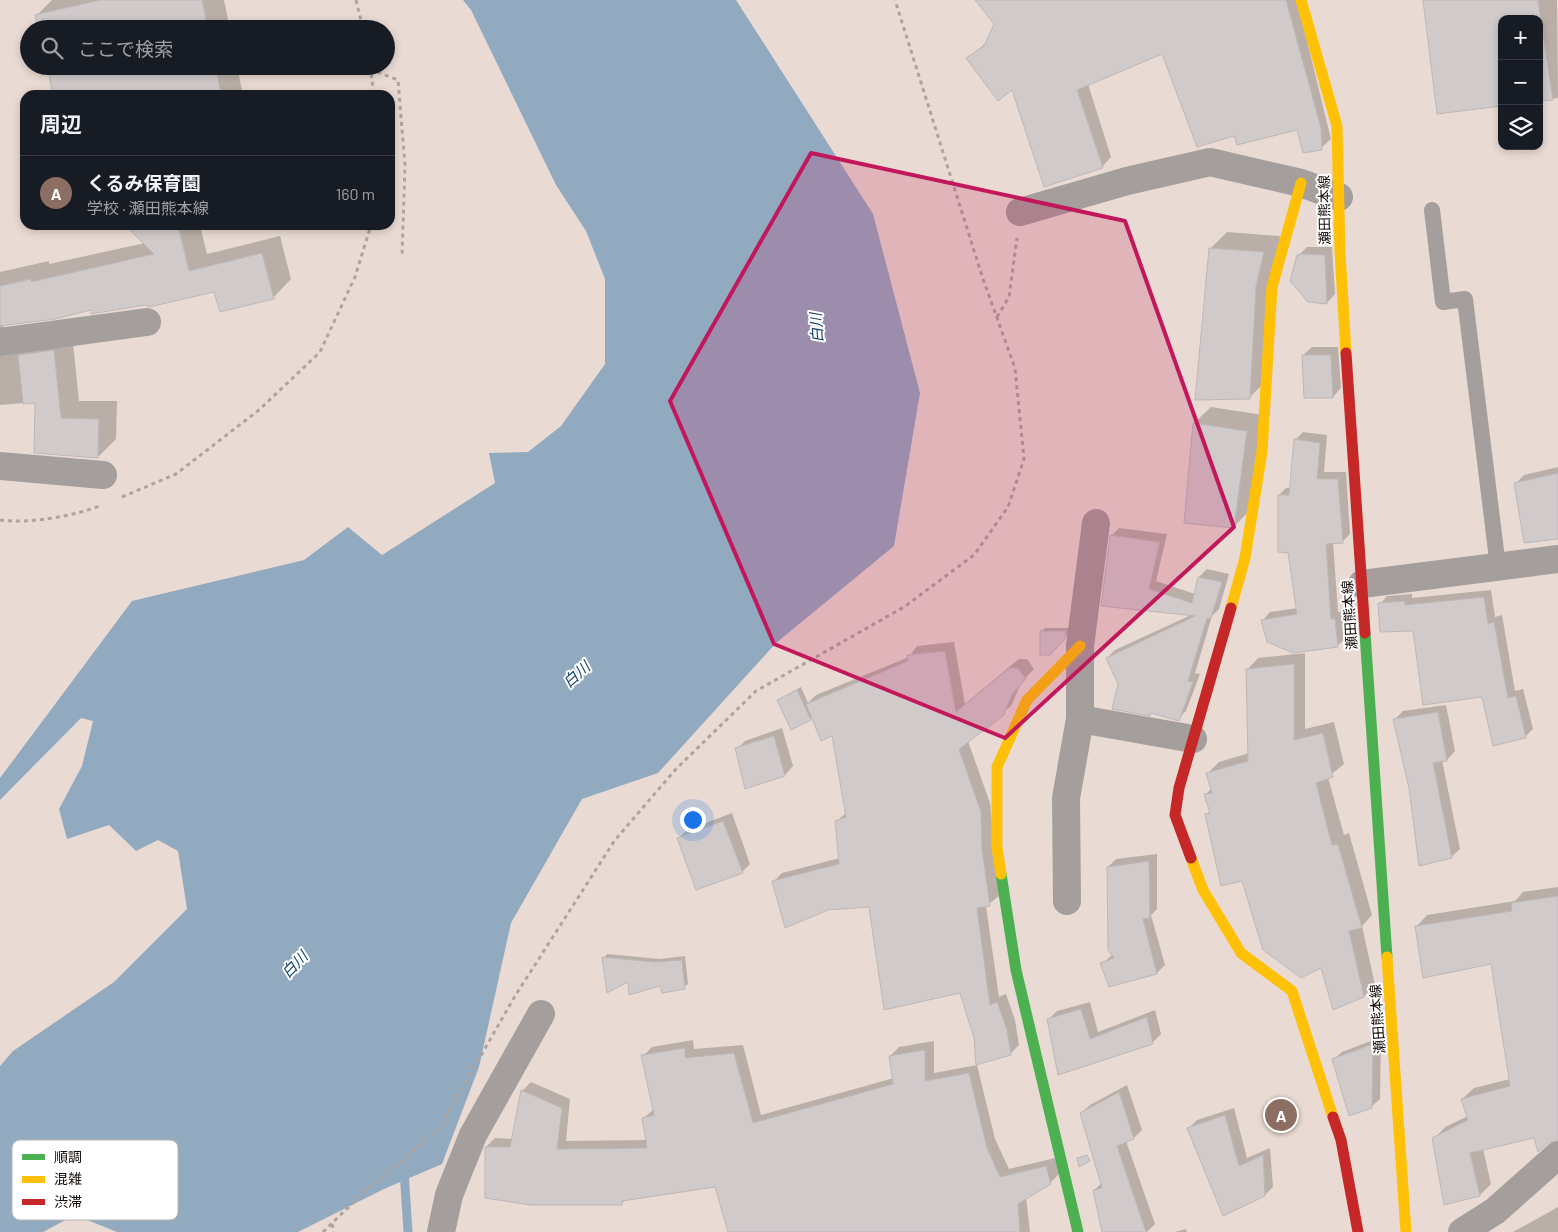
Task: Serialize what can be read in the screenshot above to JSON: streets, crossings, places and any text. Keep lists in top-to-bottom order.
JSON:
{
  "streets": {
    "street": ["瀬田熊本線"]
  },
  "water": ["白川"],
  "legend": ["順調", "混雑", "渋滞"],
  "page": {
    "map_buttons": ["+", "−"],
    "search": "ここで検索",
    "heading": "周辺",
    "list": [
      {
        "mark": "A",
        "name": "くるみ保育園",
        "note": "学校 · 瀬田熊本線",
        "value": "160 m"
      }
    ],
    "pins": "A"
  }
}
